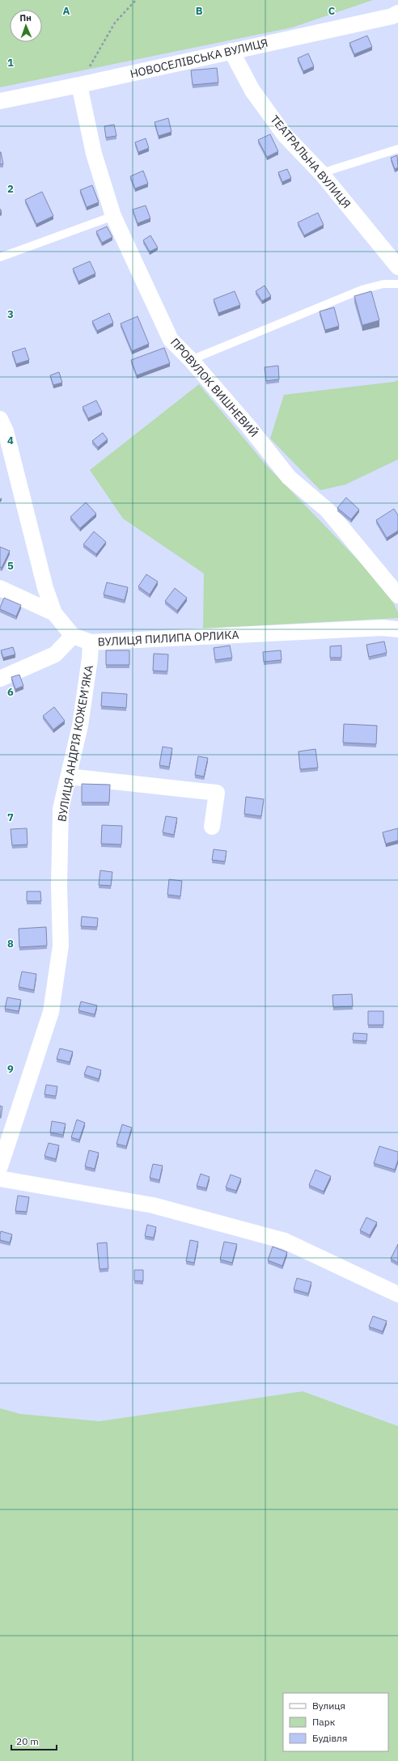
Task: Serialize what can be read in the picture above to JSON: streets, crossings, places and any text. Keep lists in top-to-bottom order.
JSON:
{
  "streets": {
    "street": [
      "НОВОСЕЛІВСЬКА ВУЛИЦЯ",
      "ТЕАТРАЛЬНА ВУЛИЦЯ",
      "ПРОВУЛОК ВИШНЕВИЙ",
      "ВУЛИЦЯ ПИЛИПА ОРЛИКА",
      "ВУЛИЦЯ АНДРІЯ КОЖЕМ'ЯКА"
    ]
  },
  "crossings": [
    ["НОВОСЕЛІВСЬКА ВУЛИЦЯ", "ТЕАТРАЛЬНА ВУЛИЦЯ"],
    ["НОВОСЕЛІВСЬКА ВУЛИЦЯ", "ПРОВУЛОК ВИШНЕВИЙ"],
    ["ВУЛИЦЯ ПИЛИПА ОРЛИКА", "ВУЛИЦЯ АНДРІЯ КОЖЕМ'ЯКА"]
  ],
  "legend": ["Вулиця", "Парк", "Будівля"],
  "scale_bar": "20 m",
  "north": "top",
  "grid": {
    "columns": ["A", "B", "C"],
    "rows": [
      "1",
      "2",
      "3",
      "4",
      "5",
      "6",
      "7",
      "8",
      "9"
    ]
  }
}
